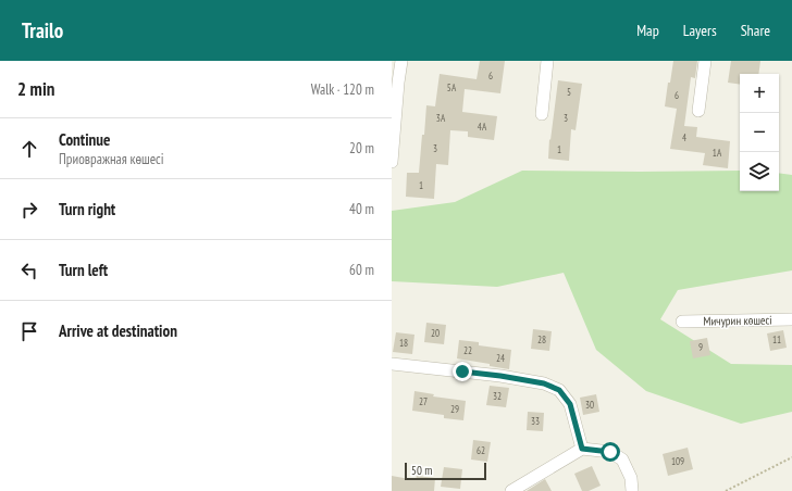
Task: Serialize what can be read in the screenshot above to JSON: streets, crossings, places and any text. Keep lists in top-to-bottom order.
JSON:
{
  "streets": {
    "street": ["Мичурин көшесі"]
  },
  "house_numbers": [
    "6",
    "5А",
    "5",
    "6",
    "3А",
    "3",
    "4А",
    "4",
    "3",
    "1",
    "1А",
    "1",
    "20",
    "28",
    "11",
    "18",
    "9",
    "22",
    "24",
    "32",
    "27",
    "30",
    "29",
    "33",
    "62",
    "109"
  ],
  "scale_bar": "50 m",
  "page": {
    "header": "Trailo",
    "nav": ["Map", "Layers", "Share"],
    "heading": ["2 min", "Walk · 120 m"],
    "map_buttons": ["+", "−"],
    "list": [
      ["Continue", "Приовражная көшесі", "20 m"],
      ["Turn right", "40 m"],
      ["Turn left", "60 m"],
      "Arrive at destination"
    ],
    "scale": "50 m"
  }
}
